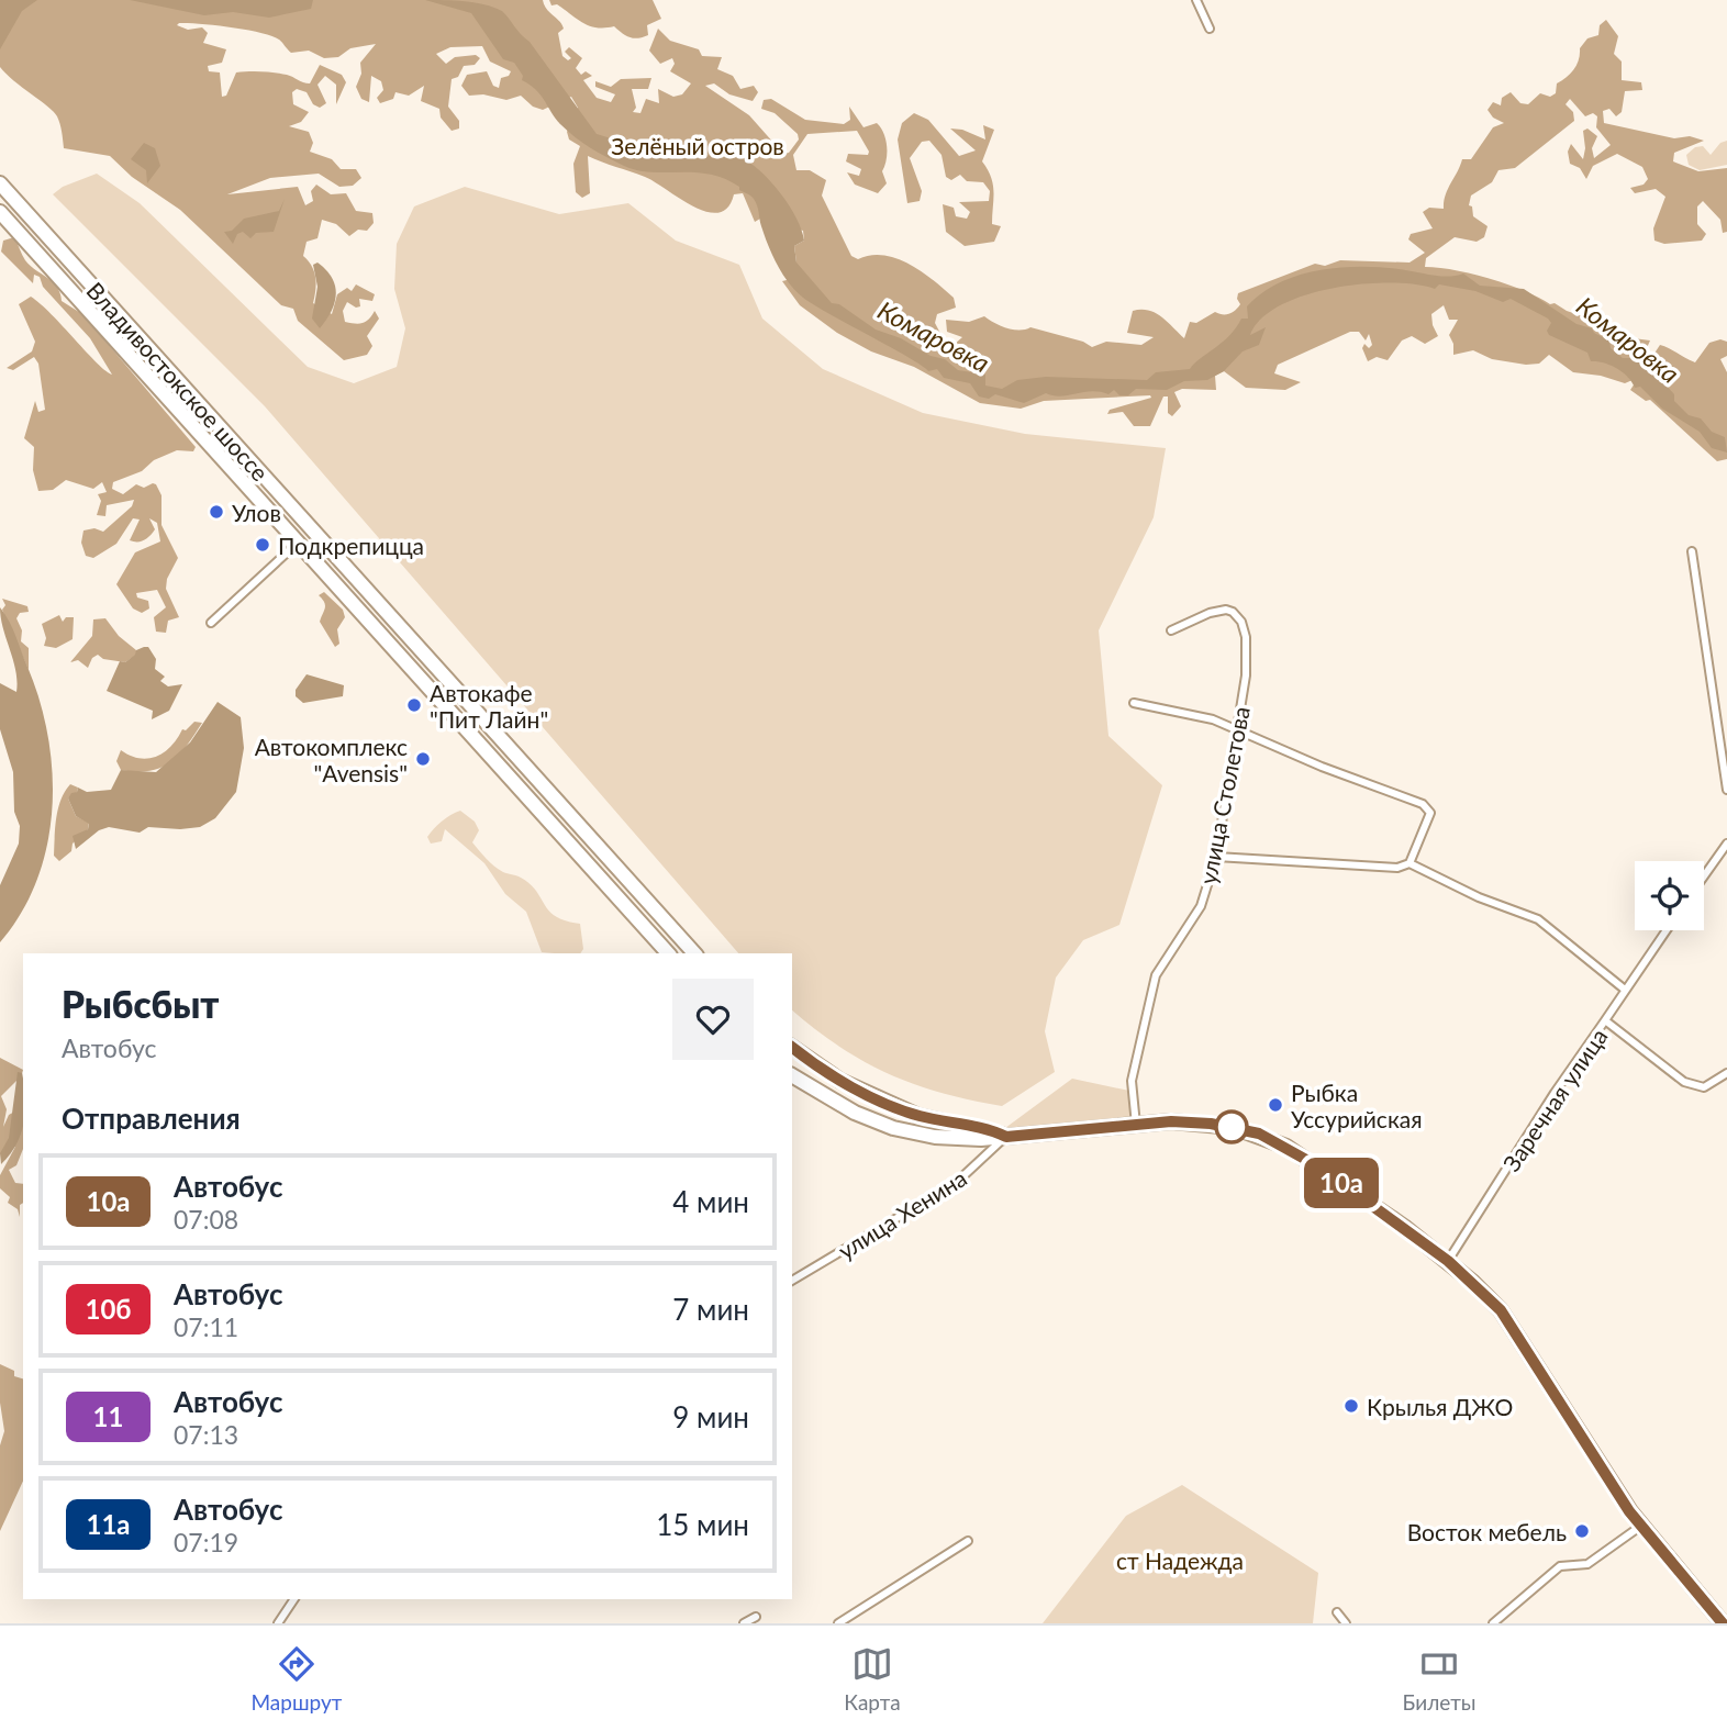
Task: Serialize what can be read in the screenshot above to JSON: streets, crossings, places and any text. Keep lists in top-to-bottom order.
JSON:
{
  "streets": {
    "highway": ["Владивостокское шоссе"],
    "street": ["улица Столетова", "Заречная улица", "улица Хенина"]
  },
  "water": ["Комаровка"],
  "parks": ["Зелёный остров", "ст Надежда"],
  "places": [
    "Улов",
    "Подкрепицца",
    "Автокафе \"Пит Лайн\"",
    "Автокомплекс \"Avensis\"",
    "Рыбка Уссурийская",
    "Крылья ДЖО",
    "Восток мебель"
  ],
  "lines": ["bus line 10а"],
  "page": {
    "on_map": "10а",
    "heading": [
      ["Рыбсбыт", "Автобус"],
      "Отправления"
    ],
    "list": [
      {
        "mark": "10а",
        "name": "Автобус",
        "note": "07:08",
        "value": "4 мин"
      },
      {
        "mark": "10б",
        "name": "Автобус",
        "note": "07:11",
        "value": "7 мин"
      },
      {
        "mark": "11",
        "name": "Автобус",
        "note": "07:13",
        "value": "9 мин"
      },
      {
        "mark": "11а",
        "name": "Автобус",
        "note": "07:19",
        "value": "15 мин"
      }
    ],
    "tabs": ["Маршрут", "Карта", "Билеты"]
  }
}
